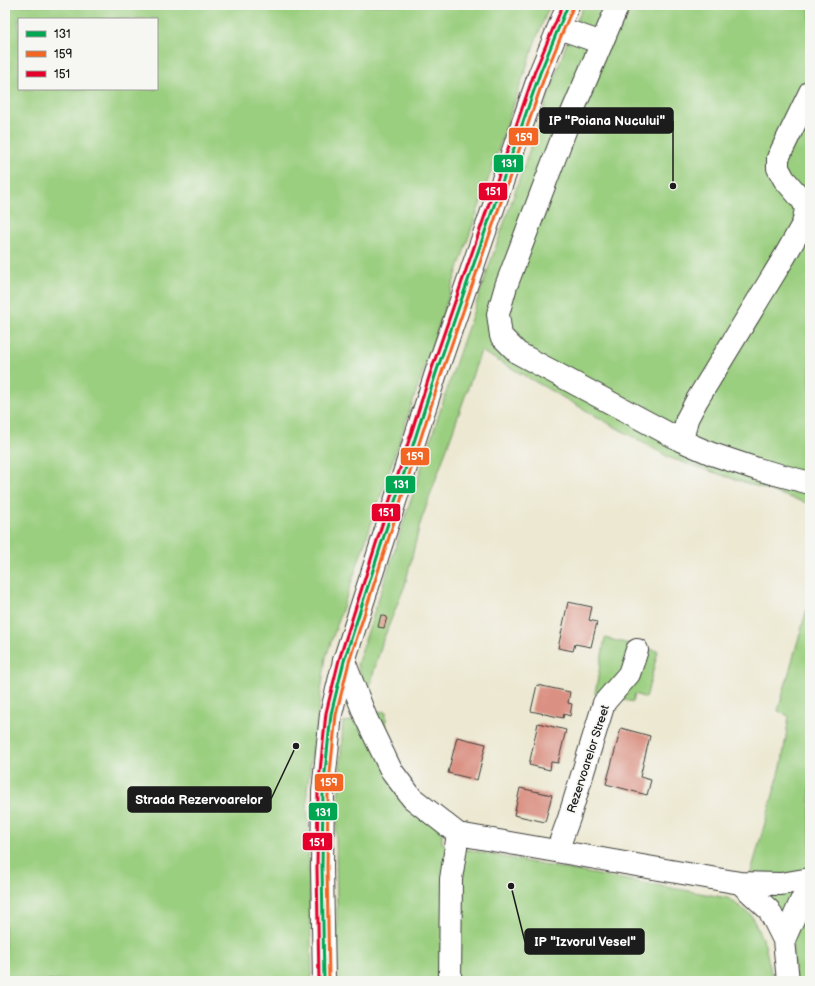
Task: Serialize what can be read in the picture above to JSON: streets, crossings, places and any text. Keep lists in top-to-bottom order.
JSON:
{
  "streets": {
    "street": ["Rezervoarelor Street"]
  },
  "places": ["IP \"Poiana Nucului\"", "Strada Rezervoarelor", "IP \"Izvorul Vesel\""],
  "lines": ["transit line 131", "transit line 151", "transit line 159"],
  "legend": ["131", "159", "151"]
}
